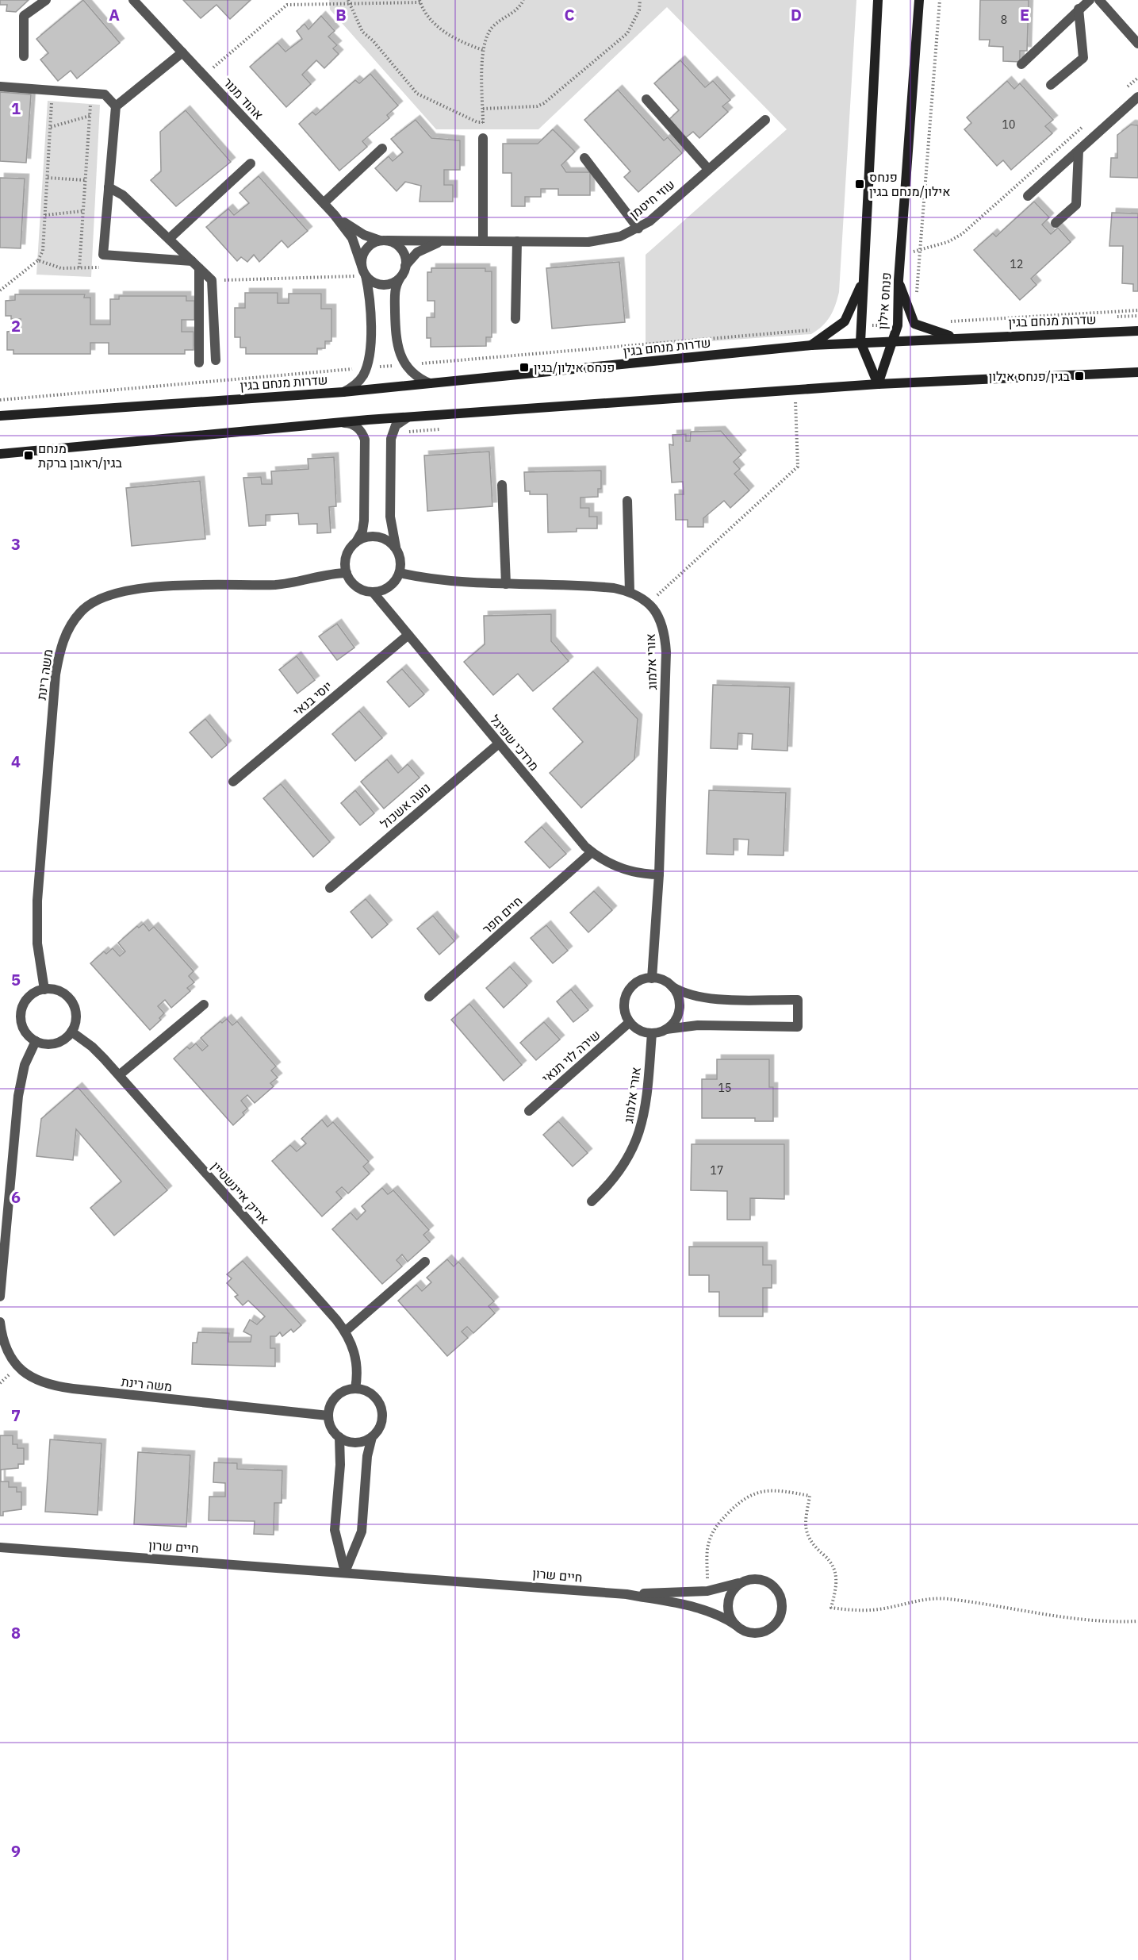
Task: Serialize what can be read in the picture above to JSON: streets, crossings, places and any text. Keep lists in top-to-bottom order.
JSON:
{
  "streets": {
    "street": [
      "אהוד מנור",
      "עוזי חיטמן",
      "פנחס אילון",
      "שדרות מנחם בגין",
      "אורי אלמוג",
      "משה רינת",
      "יוסי בנאי",
      "מרדכי שפיגל",
      "נועה אשכול",
      "חיים חפר",
      "שירה לוי תנאי",
      "אריק איינשטיין",
      "חיים שרון"
    ]
  },
  "crossings": [
    ["אהוד מנור", "עוזי חיטמן"],
    ["פנחס אילון", "שדרות מנחם בגין"],
    ["אורי אלמוג", "מרדכי שפיגל"],
    ["אורי אלמוג", "שירה לוי תנאי"],
    ["משה רינת", "מרדכי שפיגל"],
    ["משה רינת", "אריק איינשטיין"],
    ["יוסי בנאי", "מרדכי שפיגל"],
    ["מרדכי שפיגל", "נועה אשכול"],
    ["מרדכי שפיגל", "חיים חפר"]
  ],
  "places": {
    "transit": [
      "פנחס אילון/מנחם בגין",
      "פנחס אילון/בגין",
      "בגין/פנחס אילון",
      "מנחם בגין/ראובן ברקת"
    ]
  },
  "house_numbers": [
    "8",
    "10",
    "12",
    "15",
    "17"
  ],
  "grid": {
    "columns": [
      "A",
      "B",
      "C",
      "D",
      "E"
    ],
    "rows": [
      "1",
      "2",
      "3",
      "4",
      "5",
      "6",
      "7",
      "8",
      "9"
    ]
  }
}
